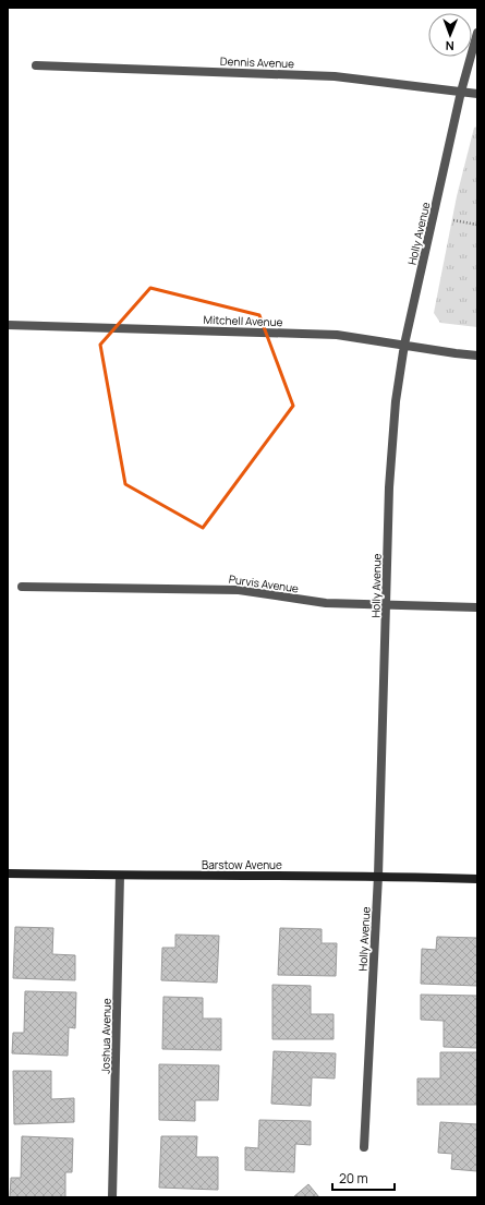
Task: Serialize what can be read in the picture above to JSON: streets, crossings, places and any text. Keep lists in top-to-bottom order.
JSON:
{
  "streets": {
    "street": [
      "Dennis Avenue",
      "Holly Avenue",
      "Mitchell Avenue",
      "Purvis Avenue",
      "Barstow Avenue",
      "Joshua Avenue"
    ]
  },
  "crossings": [
    ["Dennis Avenue", "Holly Avenue"],
    ["Holly Avenue", "Mitchell Avenue"],
    ["Holly Avenue", "Purvis Avenue"],
    ["Holly Avenue", "Barstow Avenue"],
    ["Barstow Avenue", "Joshua Avenue"]
  ],
  "scale_bar": "20 m",
  "north": "bottom"
}
